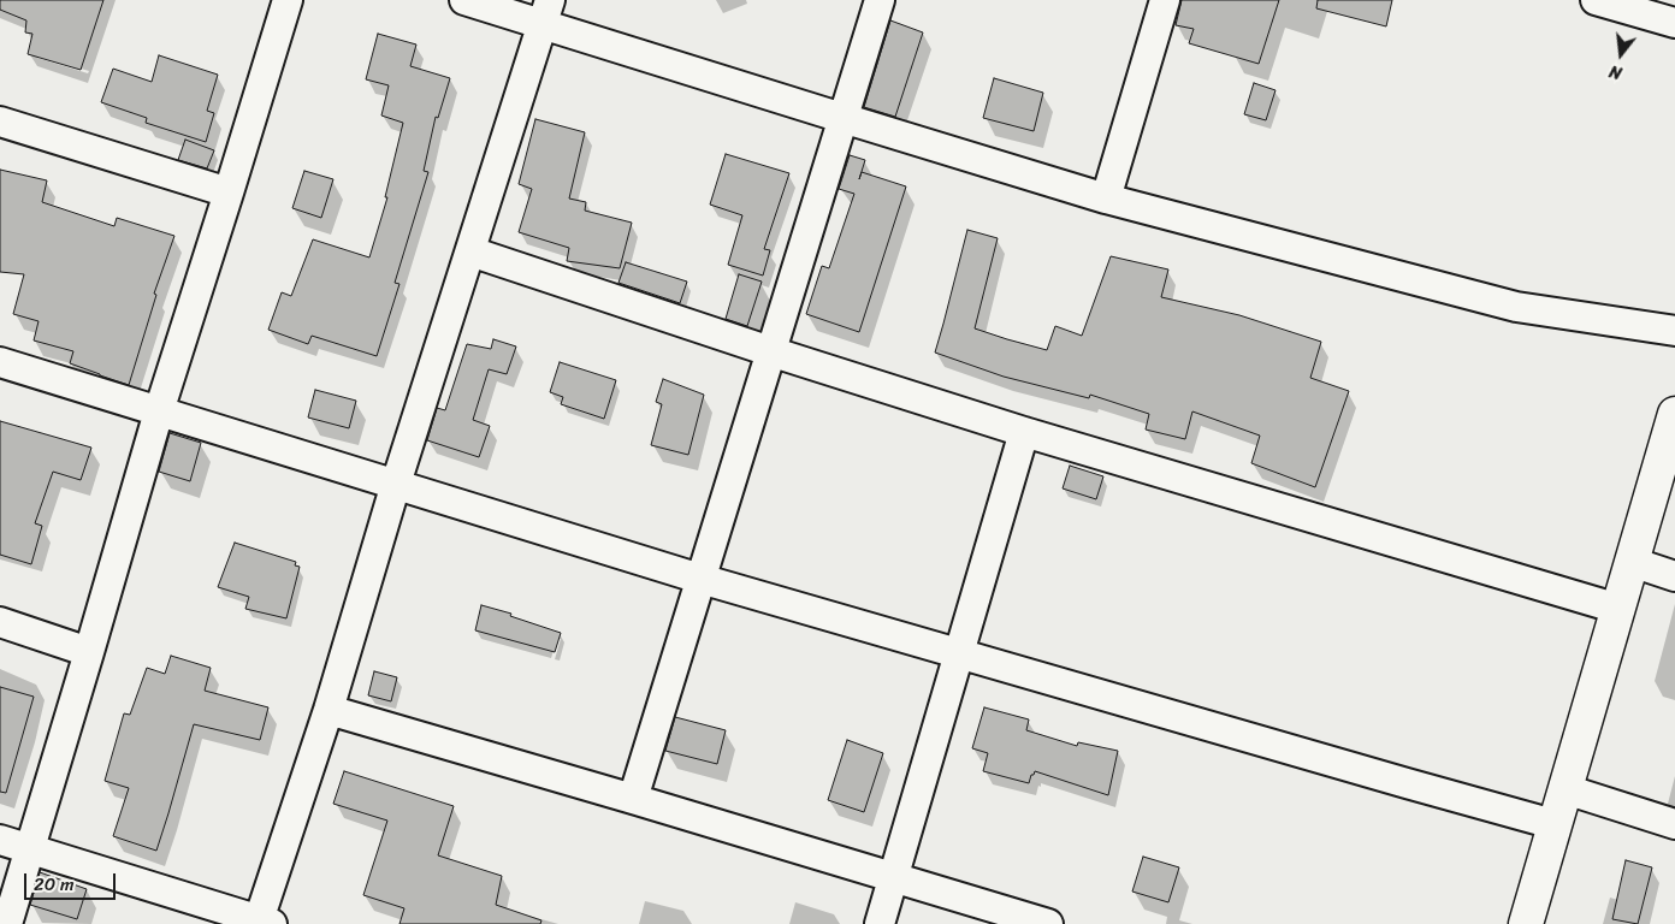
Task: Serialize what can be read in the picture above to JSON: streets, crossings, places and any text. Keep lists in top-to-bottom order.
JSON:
{
  "scale_bar": "20 m",
  "north": "bottom"
}
